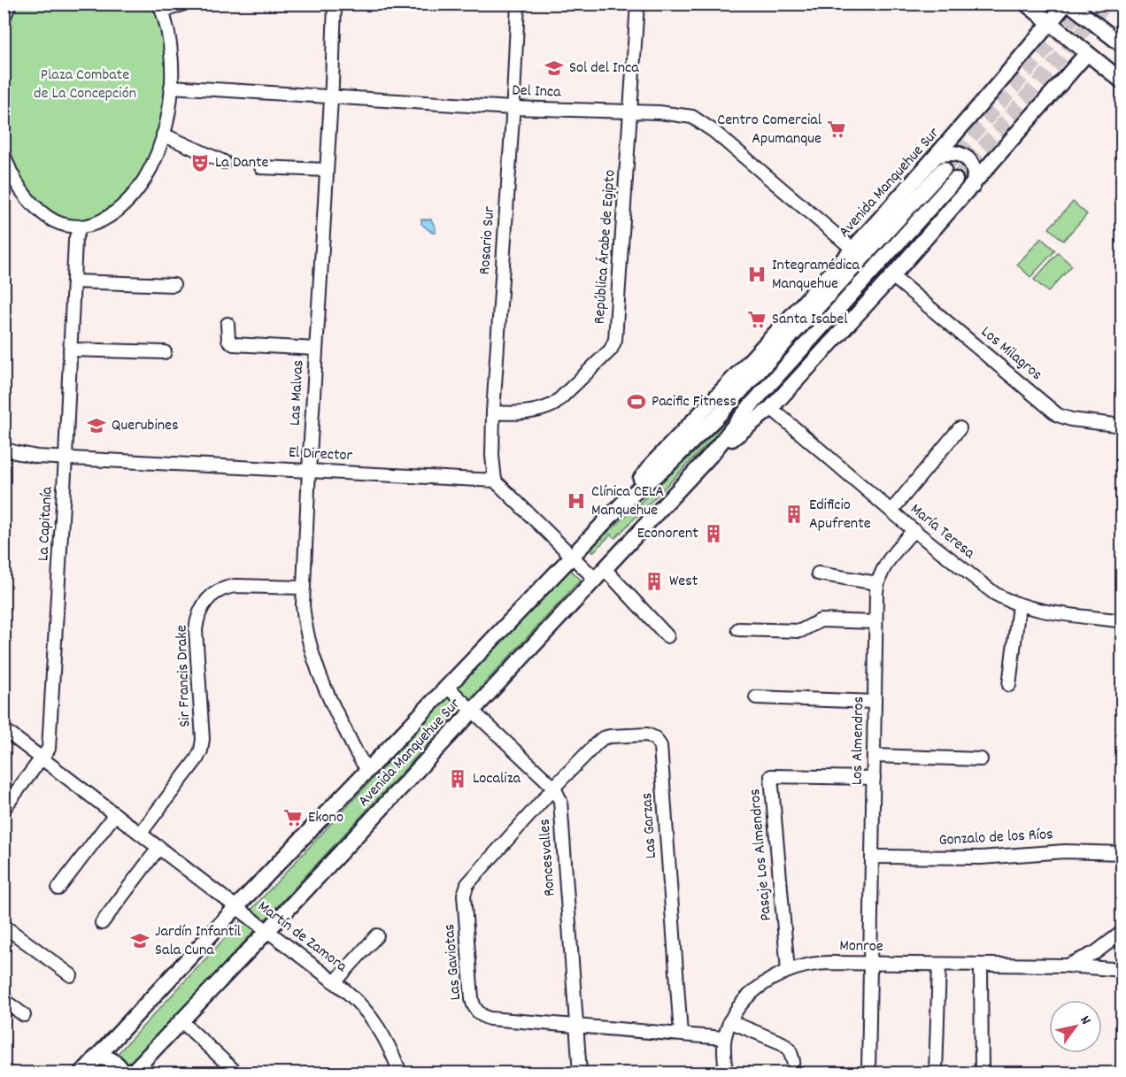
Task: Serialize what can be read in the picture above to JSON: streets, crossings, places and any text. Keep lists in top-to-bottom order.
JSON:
{
  "streets": {
    "main road": ["Avenida Manquehue Sur"],
    "street": [
      "Del Inca",
      "Rosario Sur",
      "República Árabe de Egipto",
      "Los Milagros",
      "Las Malvas",
      "El Director",
      "La Capitanía",
      "María Teresa",
      "Sir Francis Drake",
      "Los Almendros",
      "Las Garzas",
      "Gonzalo de los Ríos",
      "Pasaje Los Almendros",
      "Roncesvalles",
      "Martín de Zamora",
      "Monroe",
      "Las Gaviotas"
    ]
  },
  "crossings": [
    ["Del Inca", "Avenida Manquehue Sur"],
    ["Del Inca", "Rosario Sur"],
    ["Del Inca", "República Árabe de Egipto"],
    ["Del Inca", "Las Malvas"],
    ["Avenida Manquehue Sur", "Los Milagros"],
    ["Avenida Manquehue Sur", "Las Malvas"],
    ["Avenida Manquehue Sur", "María Teresa"],
    ["Avenida Manquehue Sur", "Martín de Zamora"],
    ["Rosario Sur", "República Árabe de Egipto"],
    ["Rosario Sur", "El Director"],
    ["Las Malvas", "El Director"],
    ["Las Malvas", "Sir Francis Drake"],
    ["El Director", "La Capitanía"],
    ["La Capitanía", "Martín de Zamora"],
    ["María Teresa", "Los Almendros"],
    ["Sir Francis Drake", "Martín de Zamora"],
    ["Los Almendros", "Gonzalo de los Ríos"],
    ["Los Almendros", "Pasaje Los Almendros"],
    ["Los Almendros", "Monroe"],
    ["Las Garzas", "Roncesvalles"],
    ["Las Garzas", "Las Gaviotas"],
    ["Pasaje Los Almendros", "Monroe"],
    ["Roncesvalles", "Las Gaviotas"],
    ["Monroe", "Las Gaviotas"]
  ],
  "parks": ["Plaza Combate de La Concepción"],
  "places": {
    "school or university": ["Sol del Inca", "Querubines", "Jardín Infantil Sala Cuna"],
    "supermarket": ["Centro Comercial Apumanque", "Santa Isabel", "Ekono"],
    "theatre": ["La Dante"],
    "hospital": ["Integramédica Manquehue", "Clínica CELA Manquehue"],
    "sports": ["Pacific Fitness"],
    "building": [
      "Edificio Apufrente",
      "Econorent",
      "West",
      "Localiza"
    ]
  },
  "north": "top right"
}
